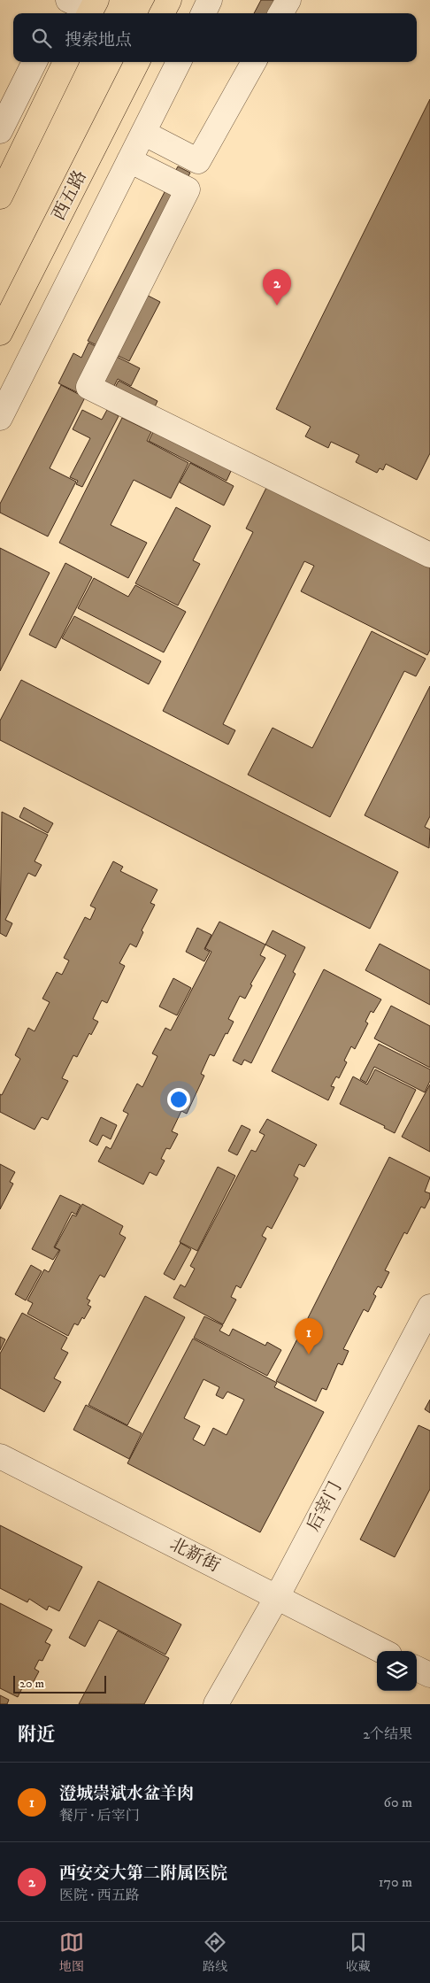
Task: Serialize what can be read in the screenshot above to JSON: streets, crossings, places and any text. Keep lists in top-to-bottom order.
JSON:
{
  "streets": {
    "main road": ["西五路"],
    "street": ["后宰门", "北新街"]
  },
  "crossings": [
    ["后宰门", "北新街"]
  ],
  "scale_bar": "20 m",
  "page": {
    "search": "搜索地点",
    "pins": ["2", "1"],
    "scale": "20 m",
    "heading": ["附近", "2个结果"],
    "list": [
      {
        "mark": "1",
        "name": "澄城崇斌水盆羊肉",
        "note": "餐厅 · 后宰门",
        "value": "60 m"
      },
      {
        "mark": "2",
        "name": "西安交大第二附属医院",
        "note": "医院 · 西五路",
        "value": "170 m"
      }
    ],
    "nav": ["地图", "路线", "收藏"]
  }
}
